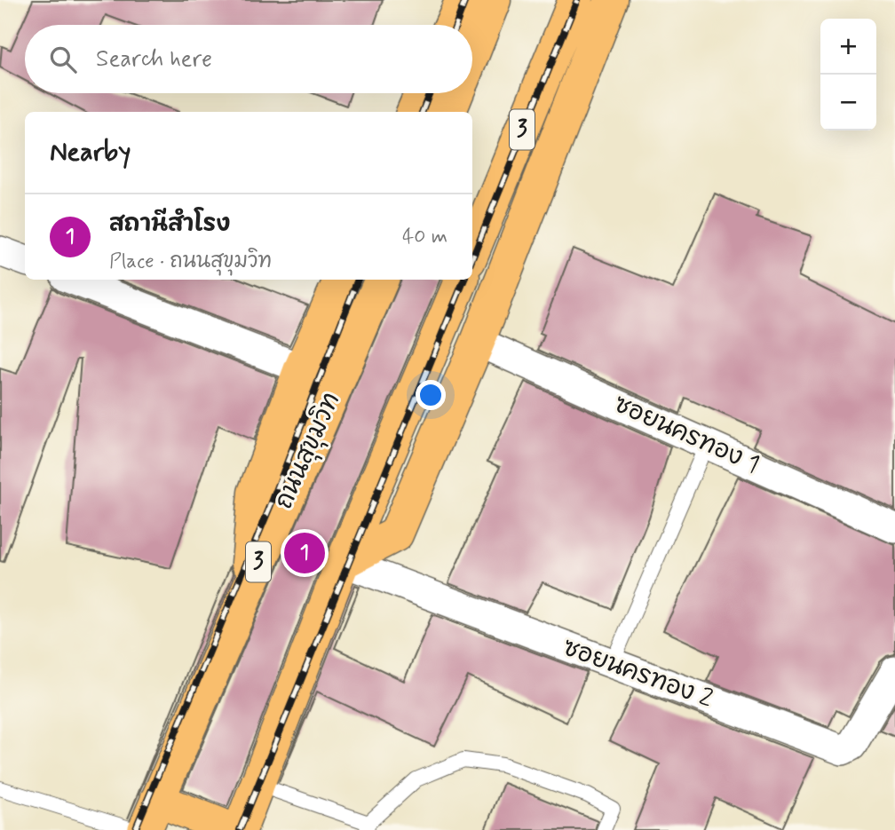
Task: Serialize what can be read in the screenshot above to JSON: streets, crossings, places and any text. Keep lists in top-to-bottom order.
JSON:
{
  "streets": {
    "highway": ["3", "ถนนสุขุมวิท"],
    "street": ["ซอยนครทอง 1", "ซอยนครทอง 2"]
  },
  "page": {
    "map_buttons": ["+", "−"],
    "search": "Search here",
    "heading": "Nearby",
    "list": [
      {
        "mark": "1",
        "name": "สถานีสำโรง",
        "note": "Place · ถนนสุขุมวิท",
        "value": "40 m"
      }
    ],
    "pins": "1"
  }
}
